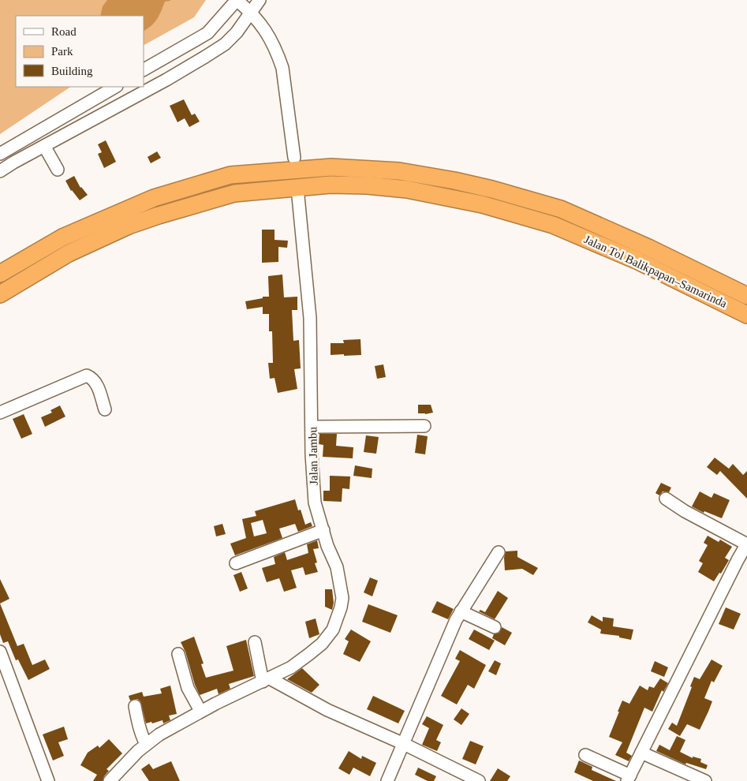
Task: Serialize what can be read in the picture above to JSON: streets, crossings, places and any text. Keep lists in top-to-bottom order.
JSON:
{
  "streets": {
    "highway": ["Jalan Tol Balikpapan–Samarinda"],
    "street": ["Jalan Jambu"]
  },
  "legend": ["Road", "Park", "Building"]
}
